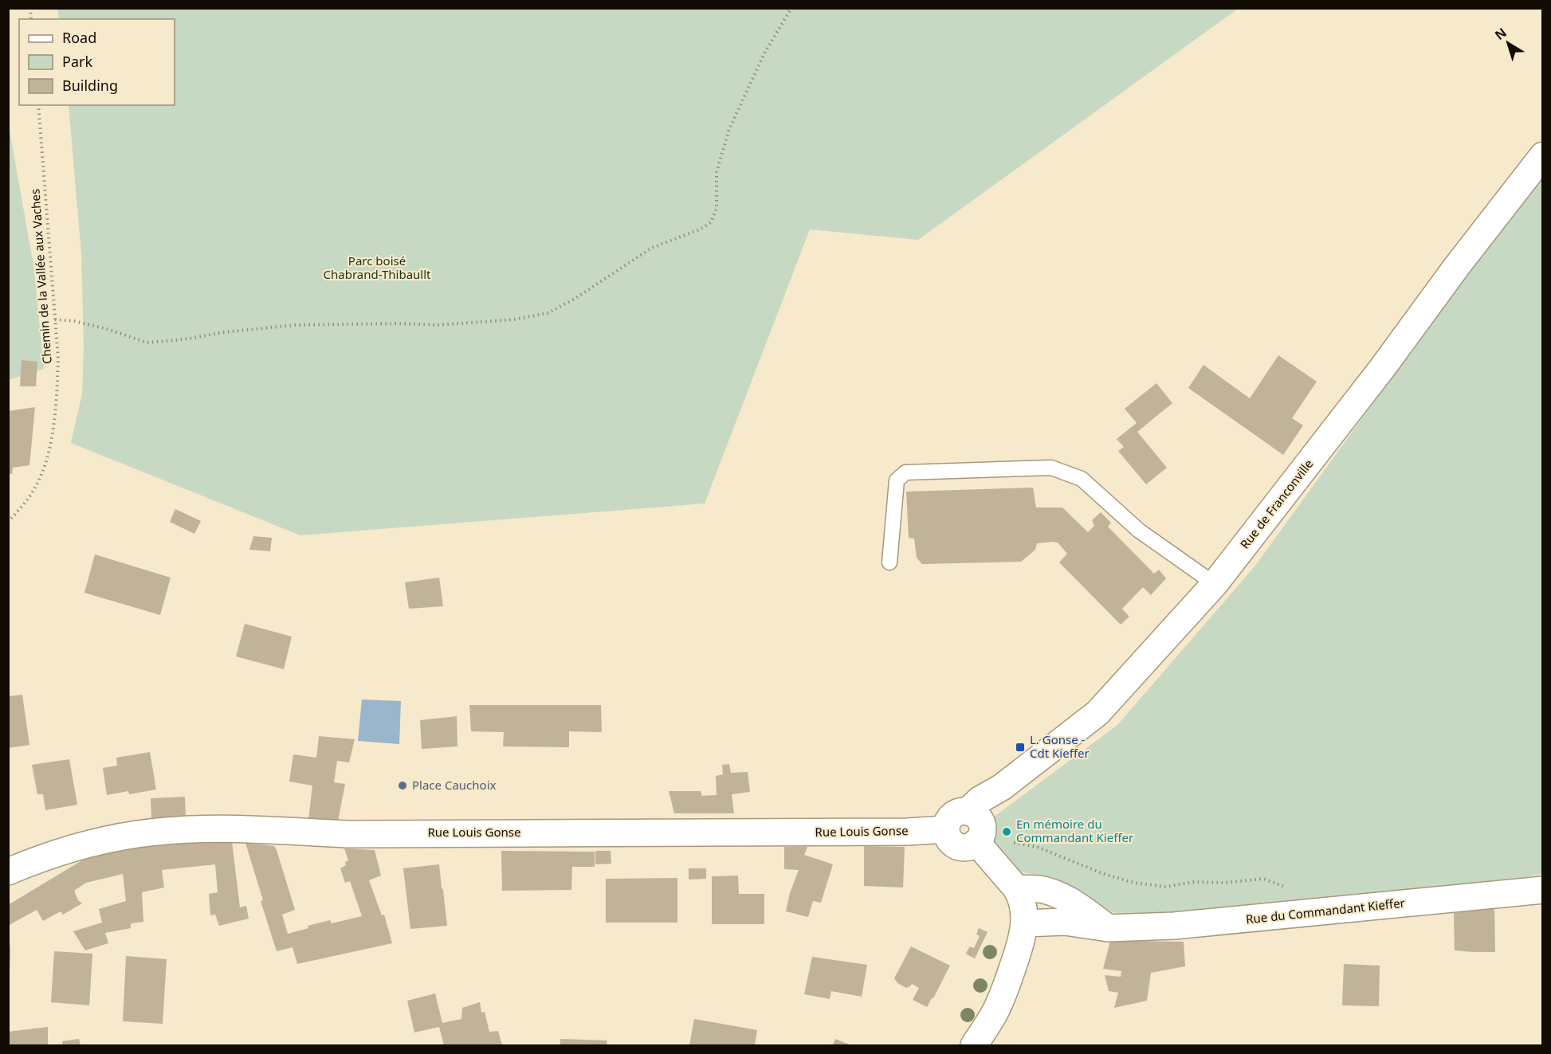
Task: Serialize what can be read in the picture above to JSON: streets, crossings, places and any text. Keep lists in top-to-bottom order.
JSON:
{
  "streets": {
    "street": ["Rue de Franconville", "Rue Louis Gonse", "Rue du Commandant Kieffer"],
    "path": ["Chemin de la Vallée aux Vaches"]
  },
  "crossings": [
    ["Rue de Franconville", "Rue Louis Gonse"]
  ],
  "parks": ["Parc boisé Chabrand-Thibaullt"],
  "places": {
    "transit": ["L. Gonse - Cdt Kieffer"],
    "other": ["Place Cauchoix", "En mémoire du Commandant Kieffer"]
  },
  "legend": ["Road", "Park", "Building"],
  "north": "top left"
}
